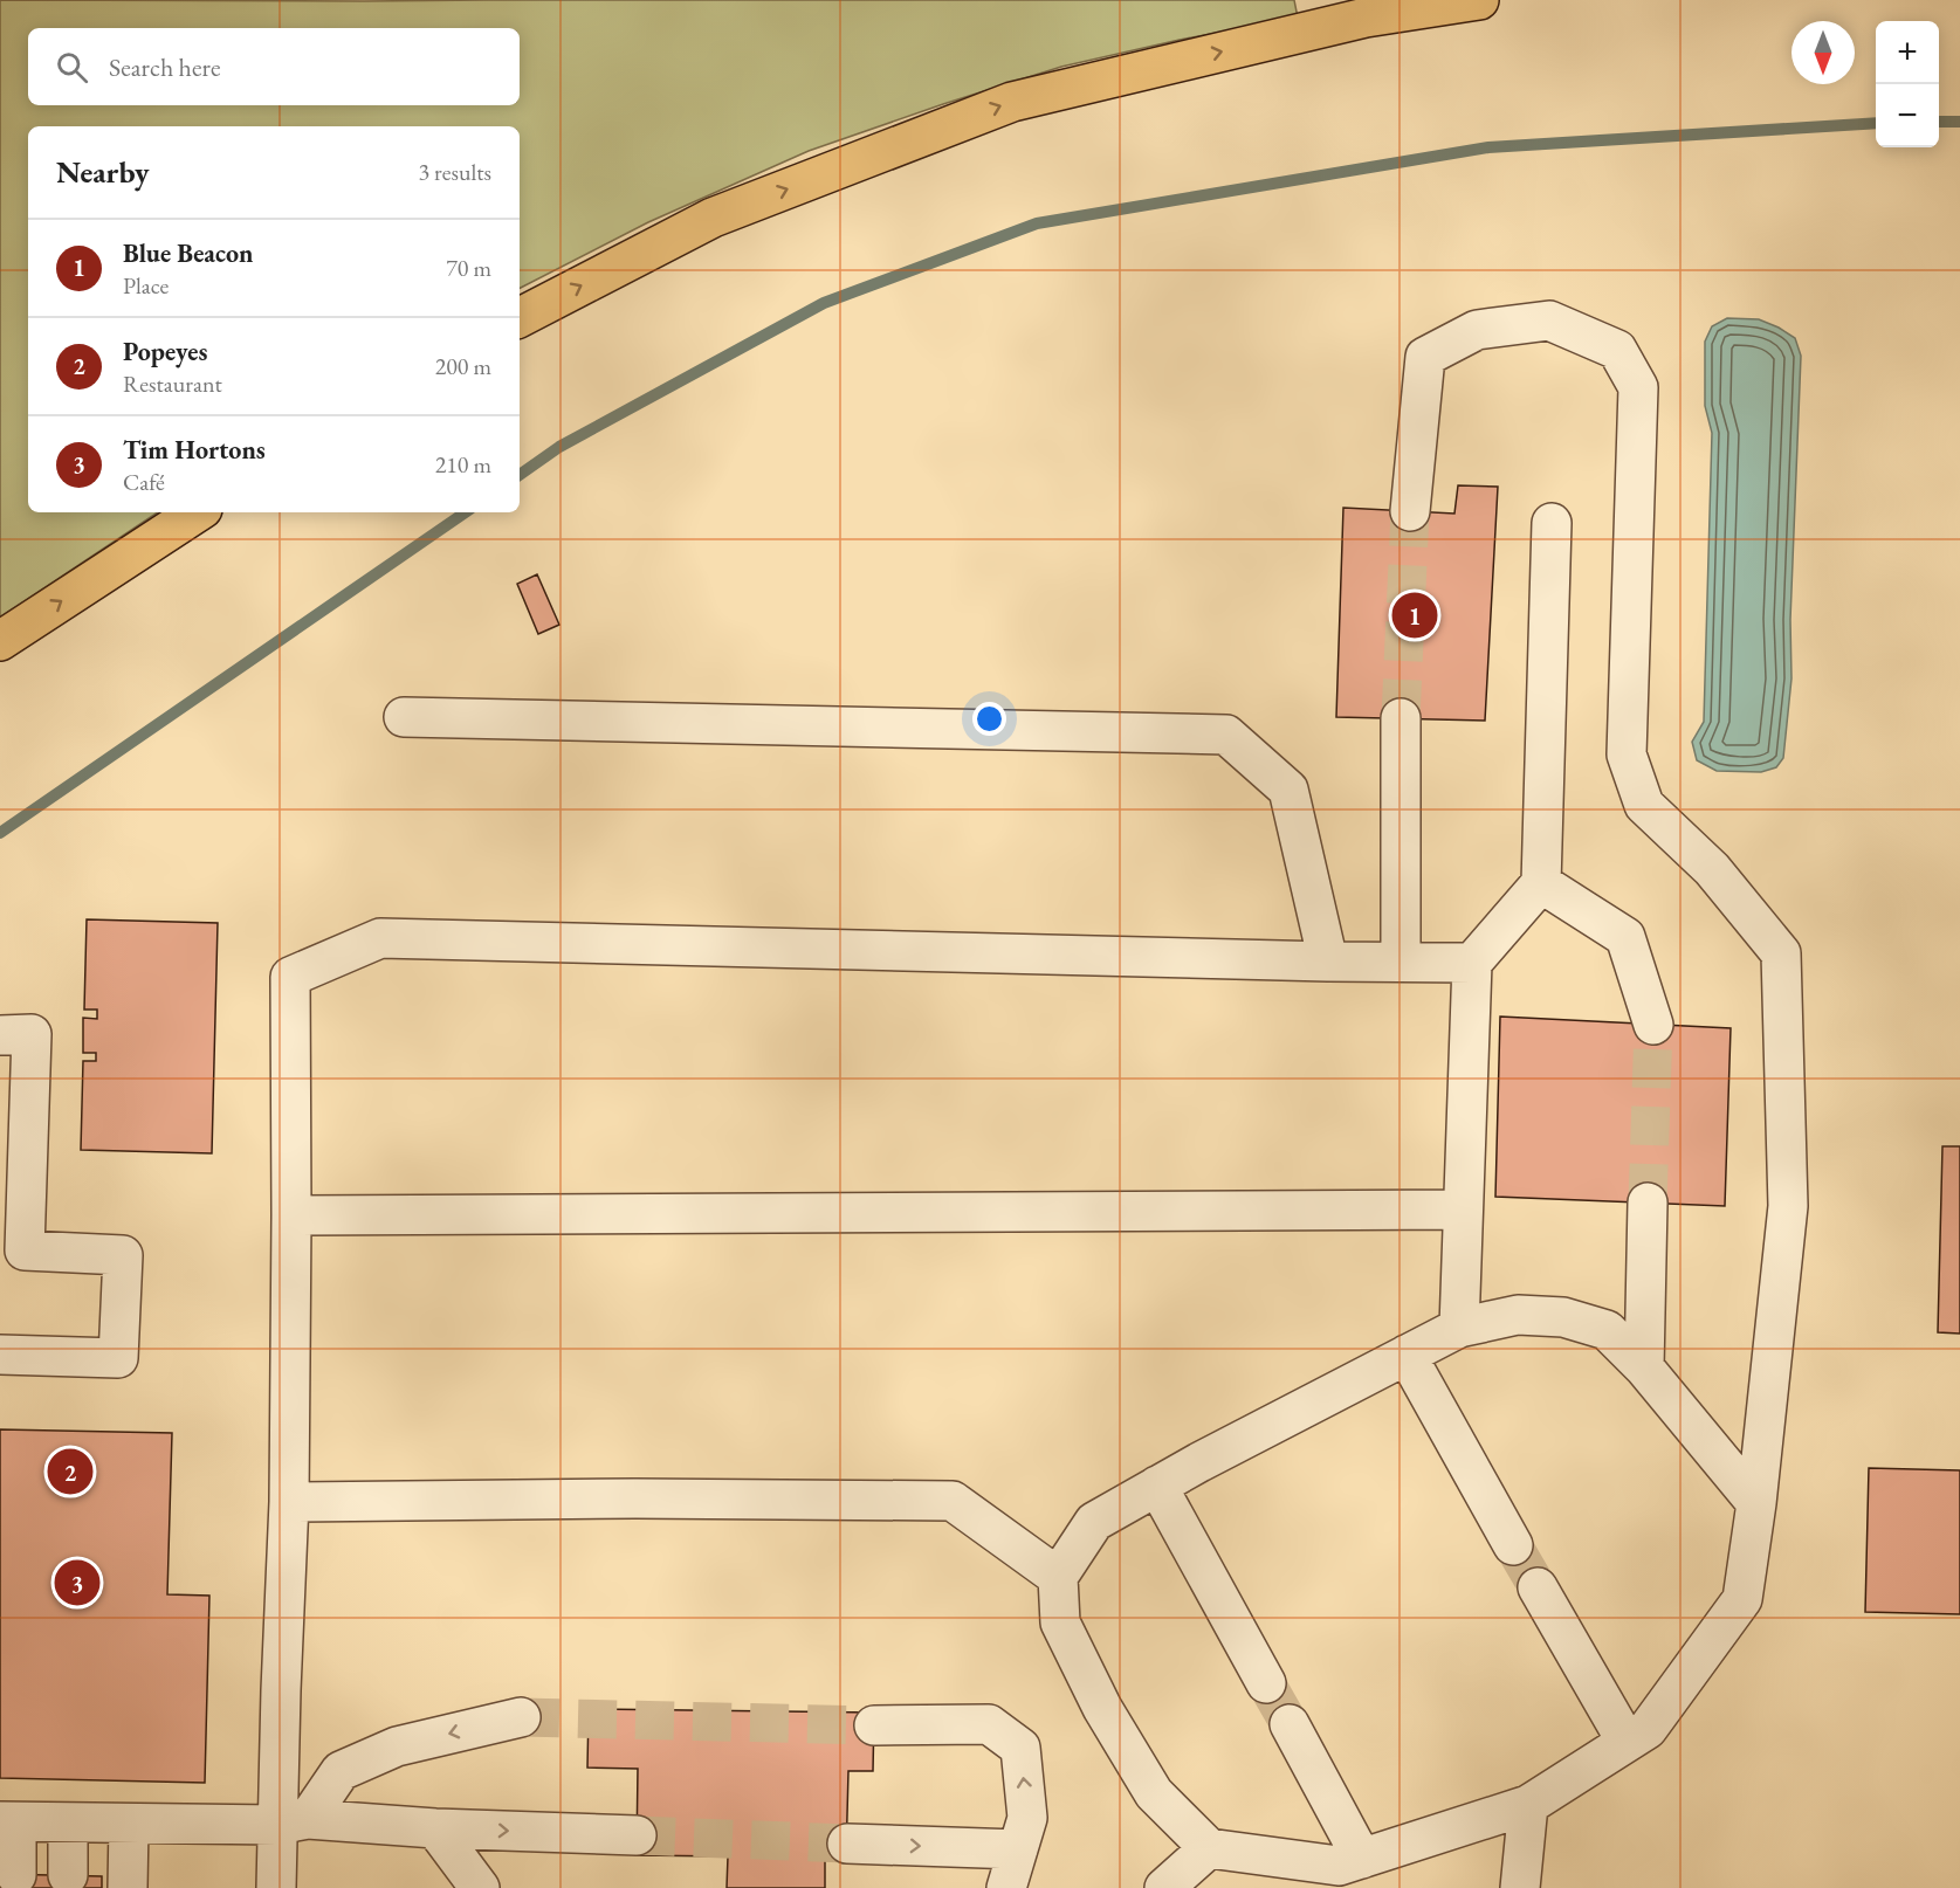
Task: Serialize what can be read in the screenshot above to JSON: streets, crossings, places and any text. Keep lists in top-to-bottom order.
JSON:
{
  "north": "bottom",
  "page": {
    "map_buttons": ["+", "−"],
    "search": "Search here",
    "heading": ["Nearby", "3 results"],
    "list": [
      {
        "mark": "1",
        "name": "Blue Beacon",
        "note": "Place",
        "value": "70 m"
      },
      {
        "mark": "2",
        "name": "Popeyes",
        "note": "Restaurant",
        "value": "200 m"
      },
      {
        "mark": "3",
        "name": "Tim Hortons",
        "note": "Café",
        "value": "210 m"
      }
    ],
    "pins": ["1", "2", "3"]
  }
}
